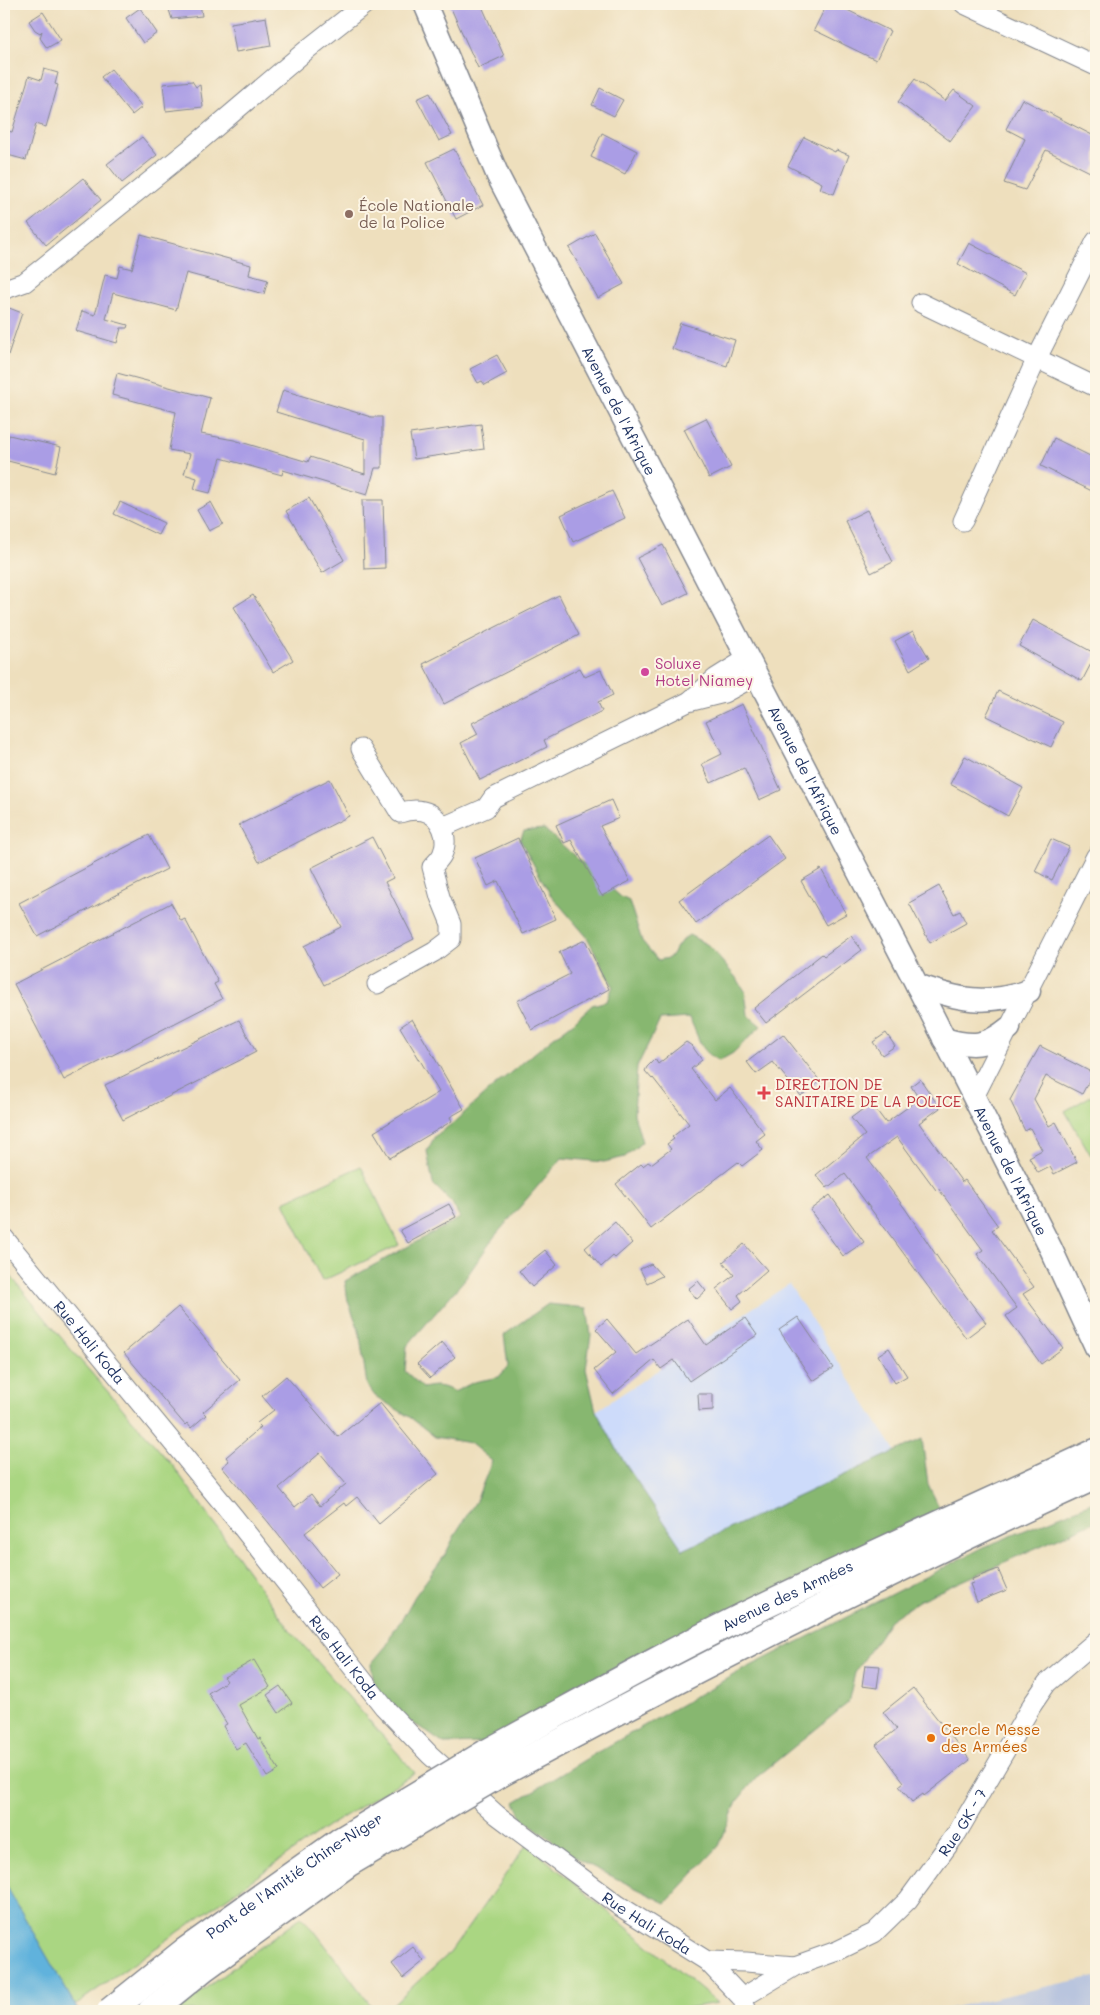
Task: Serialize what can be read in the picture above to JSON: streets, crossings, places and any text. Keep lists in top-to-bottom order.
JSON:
{
  "streets": {
    "highway": ["Avenue des Armées", "Pont de l'Amitié Chine-Niger"],
    "main road": ["Avenue de l'Afrique"],
    "street": ["Rue Hali Koda", "Rue GK - 7"]
  },
  "crossings": [
    ["Avenue des Armées", "Pont de l'Amitié Chine-Niger"]
  ],
  "places": {
    "other": ["École Nationale de la Police", "Soluxe Hotel Niamey", "Cercle Messe des Armées"],
    "health": ["DIRECTION DE SANITAIRE DE LA POLICE"]
  }
}
